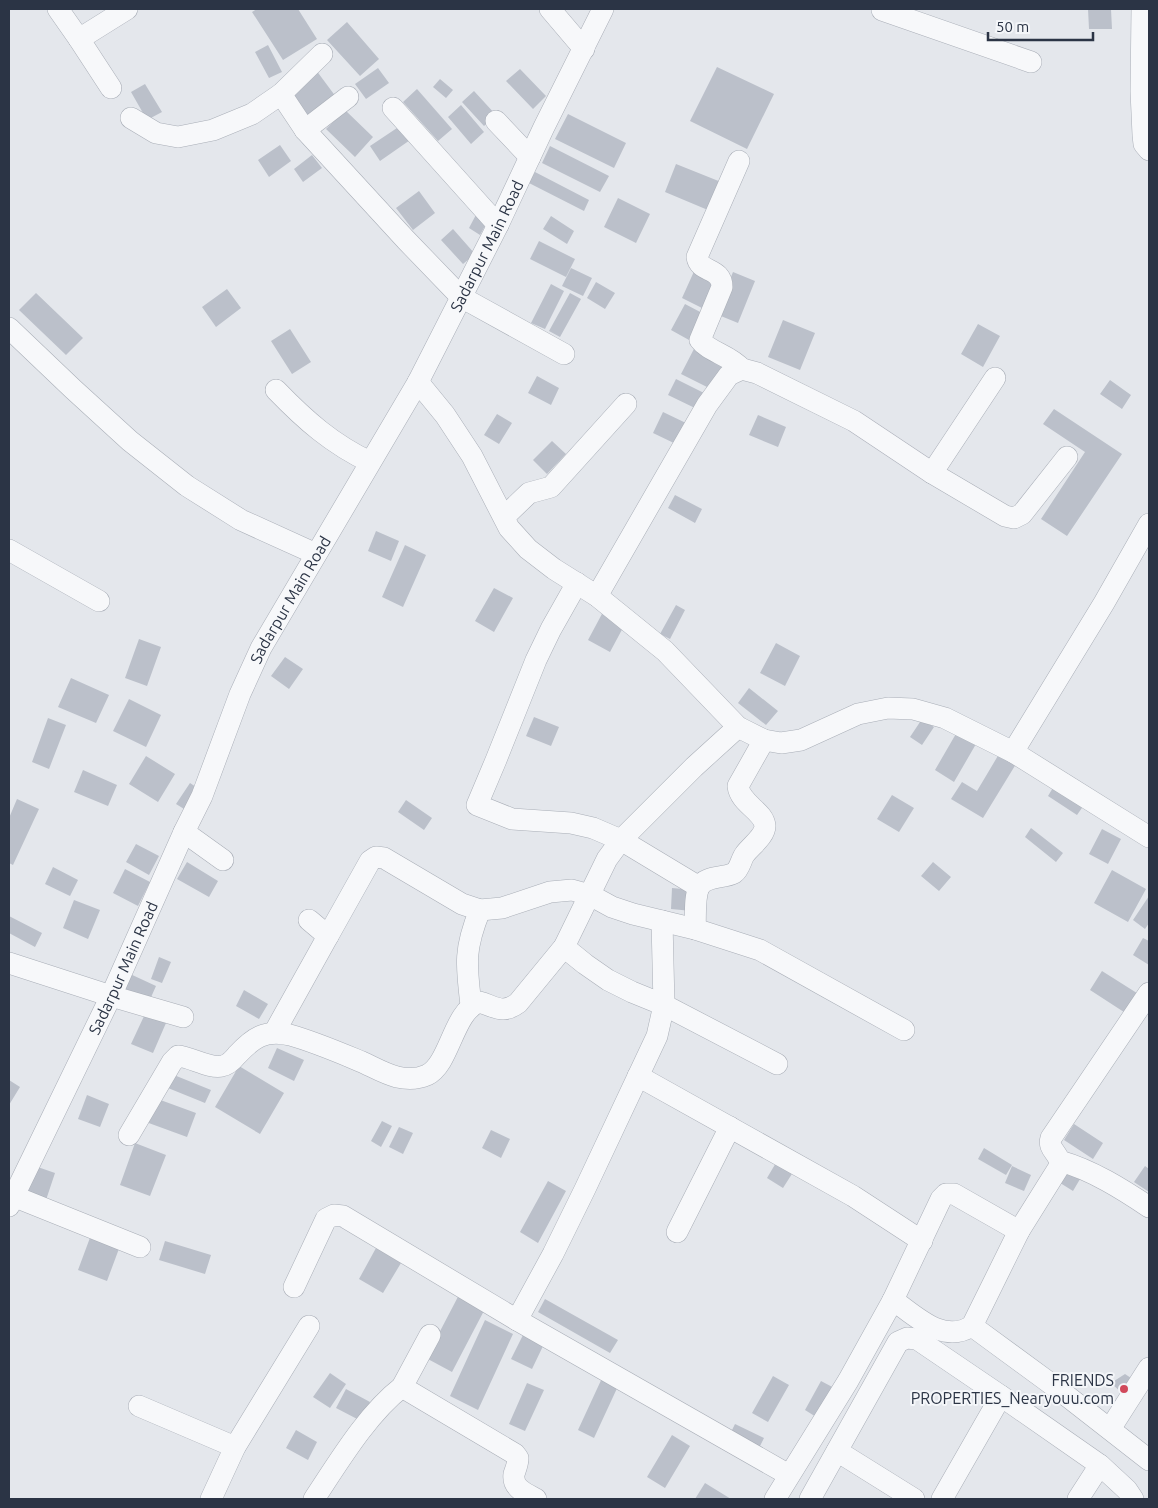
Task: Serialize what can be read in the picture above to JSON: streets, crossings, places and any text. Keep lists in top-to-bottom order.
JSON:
{
  "streets": {
    "street": ["Sadarpur Main Road"]
  },
  "places": ["FRIENDS PROPERTIES_Nearyouu.com"],
  "scale_bar": "50 m"
}
